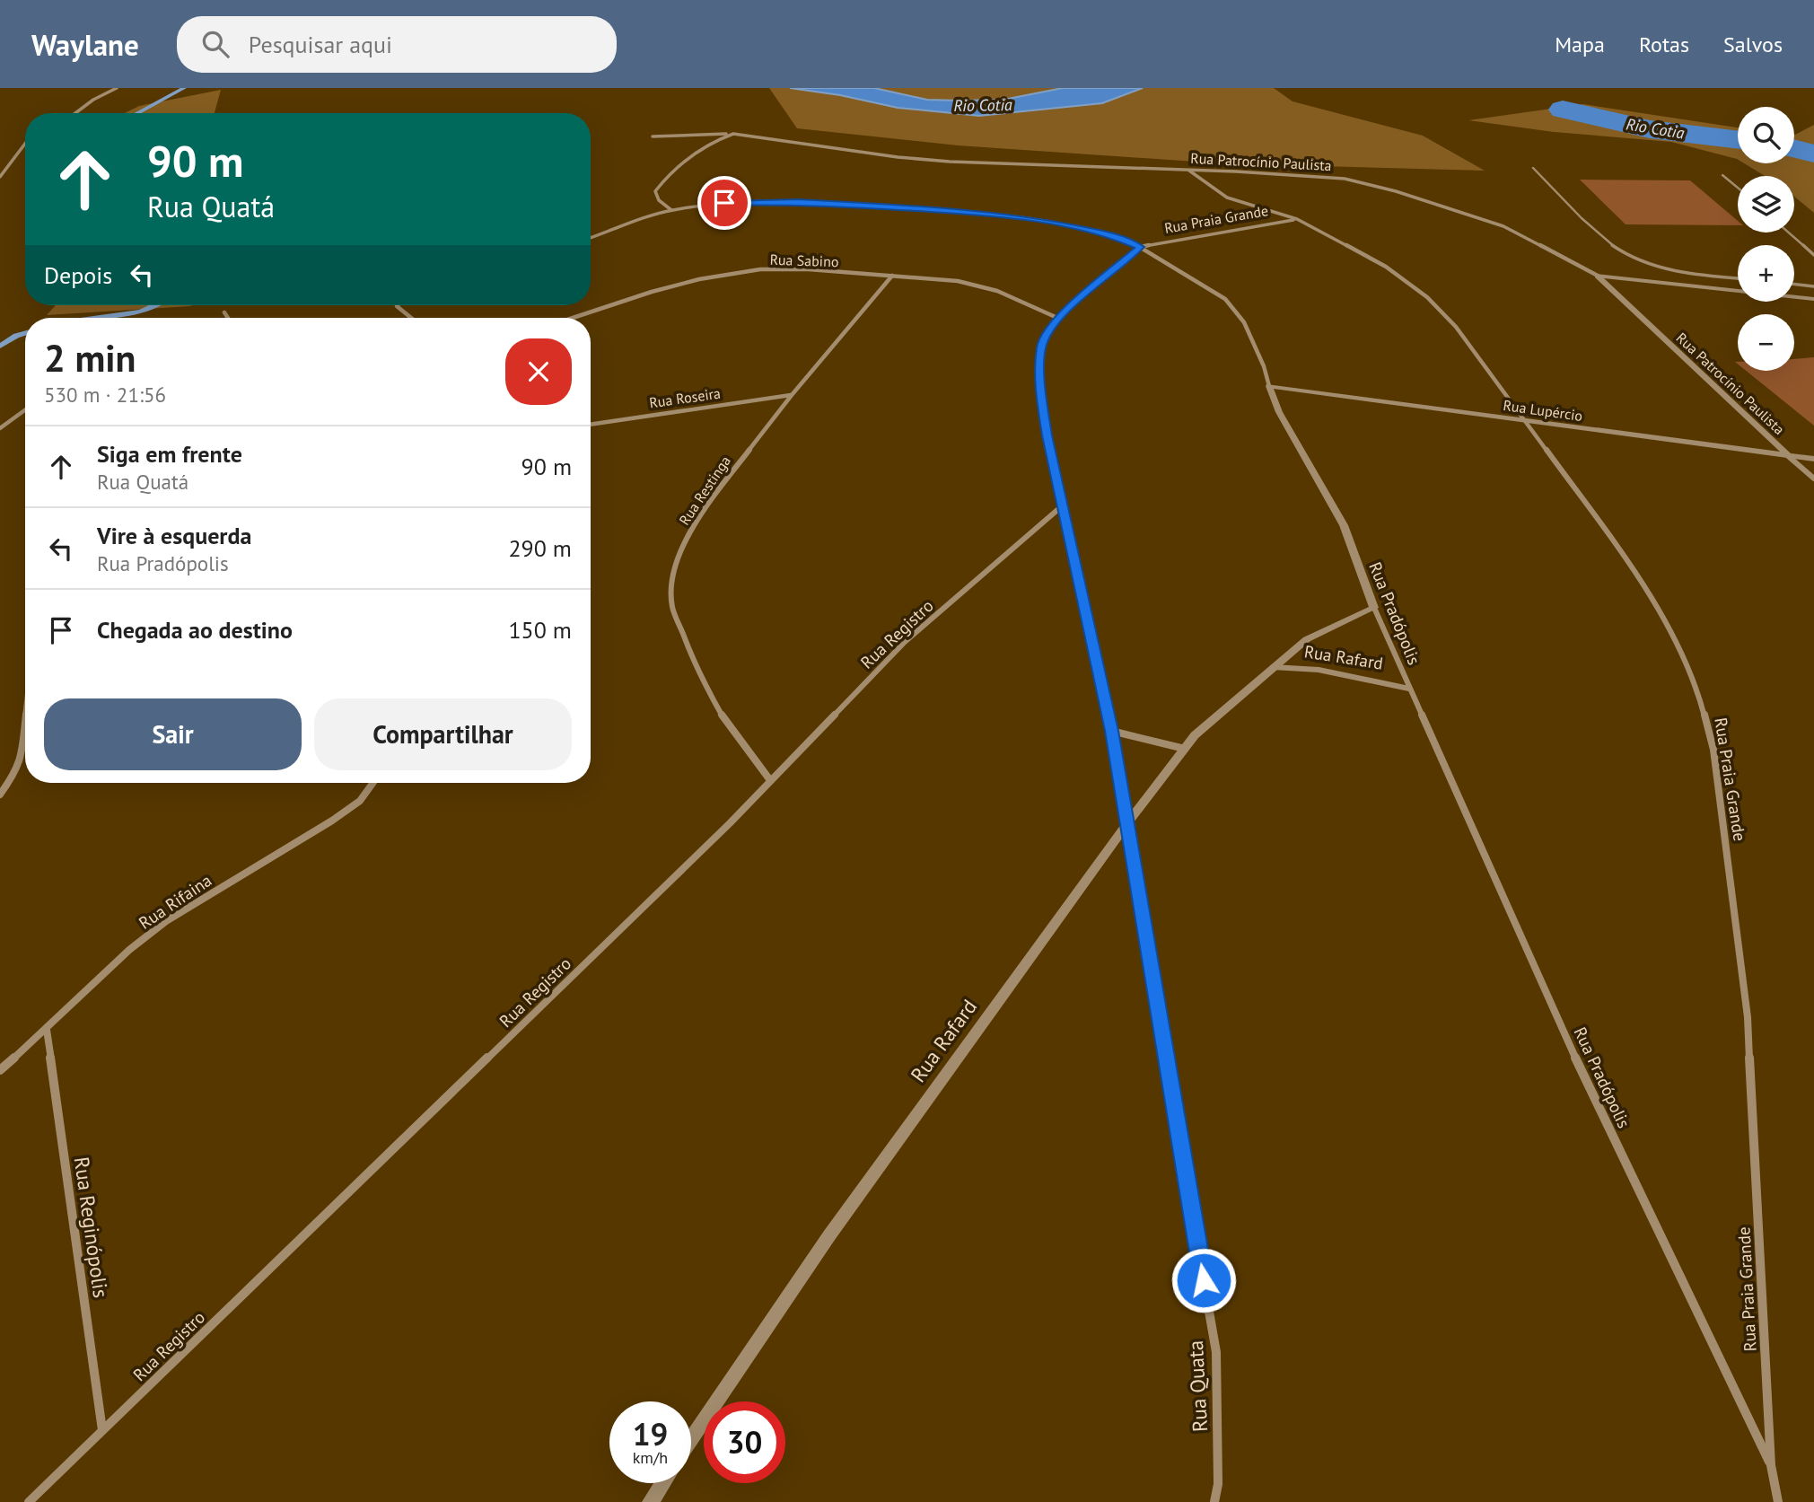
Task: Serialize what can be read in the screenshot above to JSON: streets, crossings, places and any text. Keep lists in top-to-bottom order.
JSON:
{
  "streets": {
    "street": [
      "Rua Patrocínio Paulista",
      "Rua Praia Grande",
      "Rua Sabino",
      "Rua Roseira",
      "Rua Lupércio",
      "Rua Restinga",
      "Rua Pradópolis",
      "Rua Registro",
      "Rua Rafard",
      "Rua Rifaina",
      "Rua Reginópolis",
      "Rua Quata"
    ]
  },
  "crossings": [
    ["Rua Patrocínio Paulista", "Rua Praia Grande"],
    ["Rua Patrocínio Paulista", "Rua Lupércio"],
    ["Rua Praia Grande", "Rua Lupércio"],
    ["Rua Praia Grande", "Rua Pradópolis"],
    ["Rua Sabino", "Rua Restinga"],
    ["Rua Sabino", "Rua Quata"],
    ["Rua Roseira", "Rua Restinga"],
    ["Rua Lupércio", "Rua Pradópolis"],
    ["Rua Restinga", "Rua Registro"],
    ["Rua Pradópolis", "Rua Rafard"],
    ["Rua Registro", "Rua Reginópolis"],
    ["Rua Registro", "Rua Quata"],
    ["Rua Rafard", "Rua Quata"],
    ["Rua Rifaina", "Rua Reginópolis"]
  ],
  "water": ["Rio Cotia"],
  "page": {
    "header": "Waylane",
    "search": "Pesquisar aqui",
    "nav": ["Mapa", "Rotas", "Salvos"],
    "map_buttons": ["+", "−"],
    "turn": ["90 m", "Rua Quatá"],
    "then": "Depois",
    "heading": ["2 min", "530 m · 21:56"],
    "list": [
      {
        "name": "Siga em frente",
        "note": "Rua Quatá",
        "value": "90 m"
      },
      {
        "name": "Vire à esquerda",
        "note": "Rua Pradópolis",
        "value": "290 m"
      },
      {
        "name": "Chegada ao destino",
        "value": "150 m"
      }
    ],
    "buttons": ["Sair", "Compartilhar"],
    "speed": "19 km/h",
    "limit": "30"
  }
}
